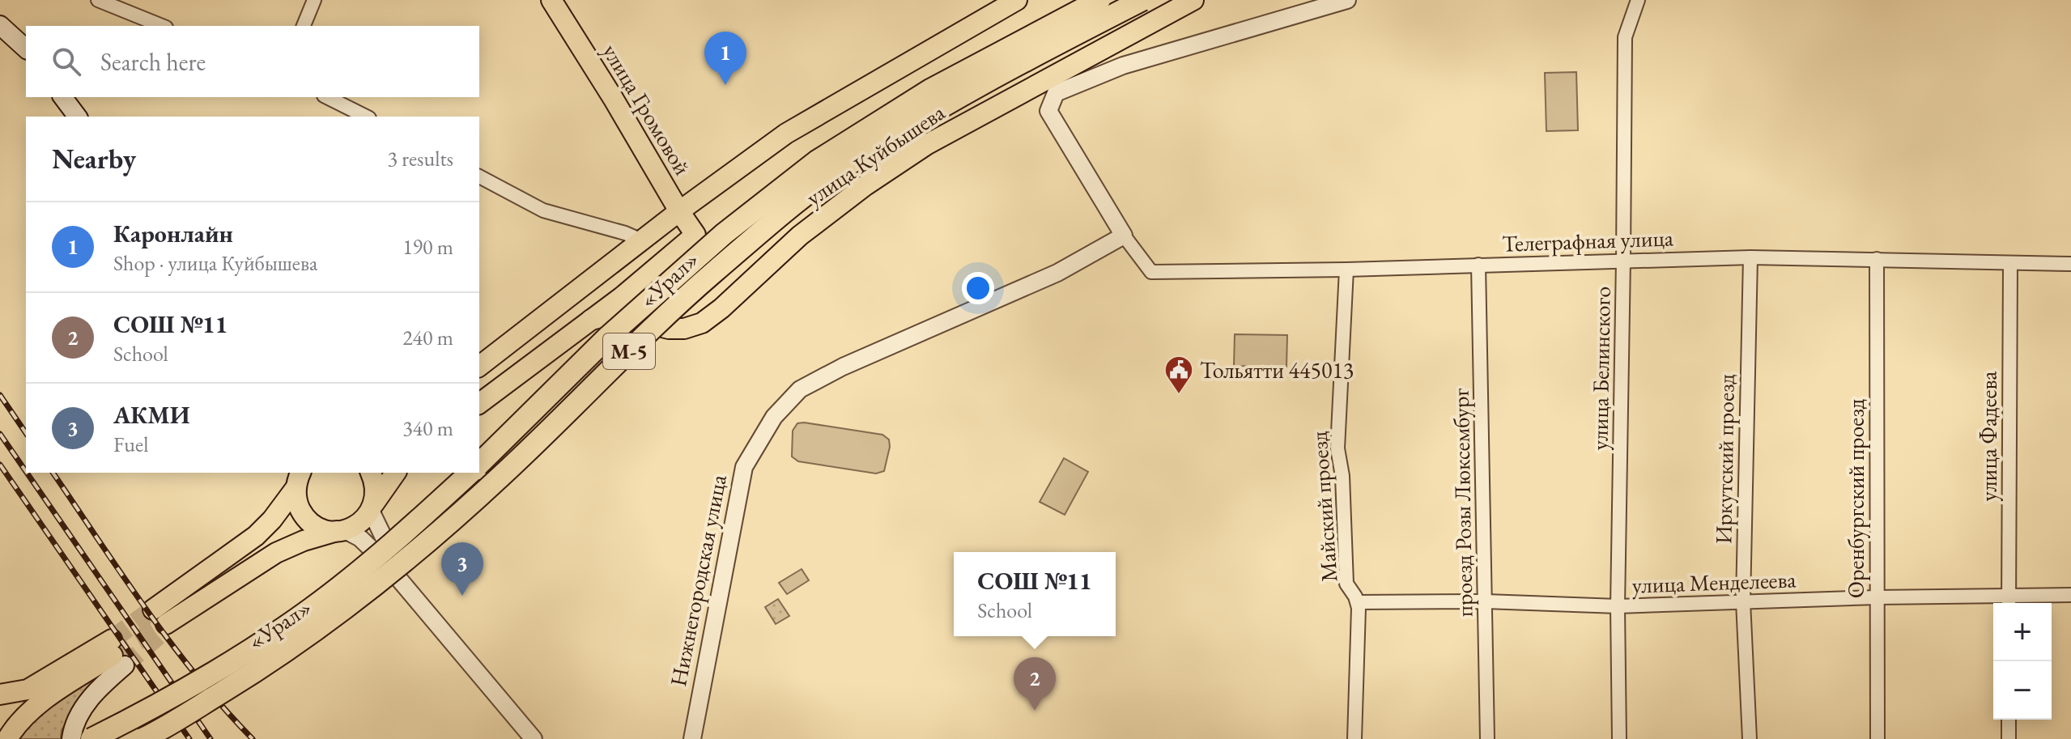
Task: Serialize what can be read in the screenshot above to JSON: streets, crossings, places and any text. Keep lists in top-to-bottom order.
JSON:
{
  "streets": {
    "highway": ["«Урал»", "М-5"],
    "main road": ["улица Громовой", "улица Куйбышева"],
    "street": [
      "Телеграфная улица",
      "улица Белинского",
      "улица Фадеева",
      "Иркутский проезд",
      "Оренбургский проезд",
      "проезд Розы Люксембург",
      "Майский проезд",
      "Нижнегородская улица",
      "улица Менделеева"
    ]
  },
  "crossings": [
    ["улица Громовой", "улица Куйбышева"],
    ["Телеграфная улица", "улица Белинского"],
    ["Телеграфная улица", "улица Фадеева"],
    ["Телеграфная улица", "Иркутский проезд"],
    ["Телеграфная улица", "Оренбургский проезд"],
    ["Телеграфная улица", "проезд Розы Люксембург"],
    ["Телеграфная улица", "Майский проезд"],
    ["Телеграфная улица", "Нижнегородская улица"],
    ["улица Белинского", "улица Менделеева"],
    ["улица Фадеева", "улица Менделеева"],
    ["Иркутский проезд", "улица Менделеева"],
    ["Оренбургский проезд", "улица Менделеева"],
    ["проезд Розы Люксембург", "улица Менделеева"],
    ["Майский проезд", "улица Менделеева"]
  ],
  "places": {
    "public building": ["Тольятти 445013"]
  },
  "page": {
    "search": "Search here",
    "pins": ["1", "3", "2"],
    "heading": ["Nearby", "3 results"],
    "list": [
      {
        "mark": "1",
        "name": "Каронлайн",
        "note": "Shop · улица Куйбышева",
        "value": "190 m"
      },
      {
        "mark": "2",
        "name": "СОШ №11",
        "note": "School",
        "value": "240 m"
      },
      {
        "mark": "3",
        "name": "АКМИ",
        "note": "Fuel",
        "value": "340 m"
      }
    ],
    "popup": ["СОШ №11", "School"],
    "map_buttons": ["+", "−"]
  }
}
